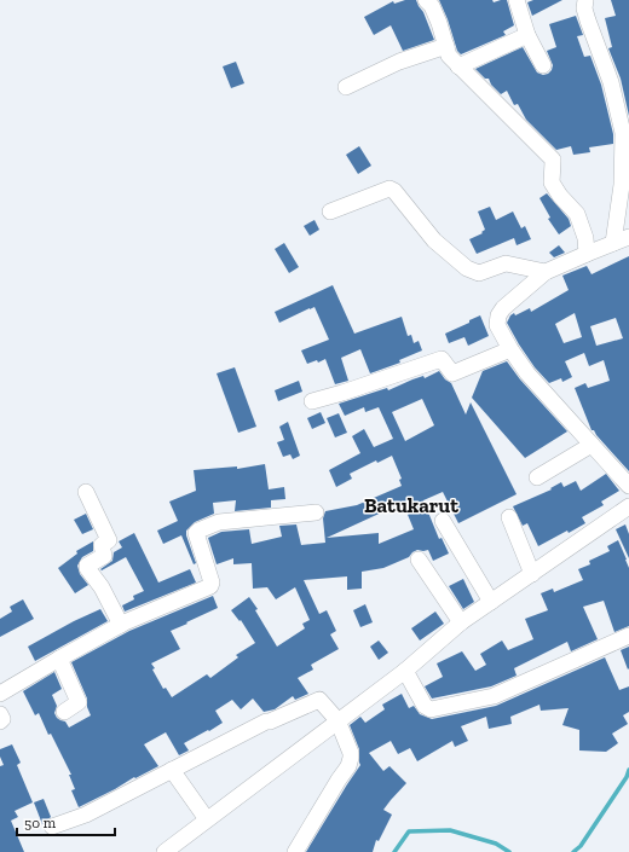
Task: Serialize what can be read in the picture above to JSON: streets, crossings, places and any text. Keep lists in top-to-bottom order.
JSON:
{
  "districts": ["Batukarut"],
  "scale_bar": "50 m"
}
